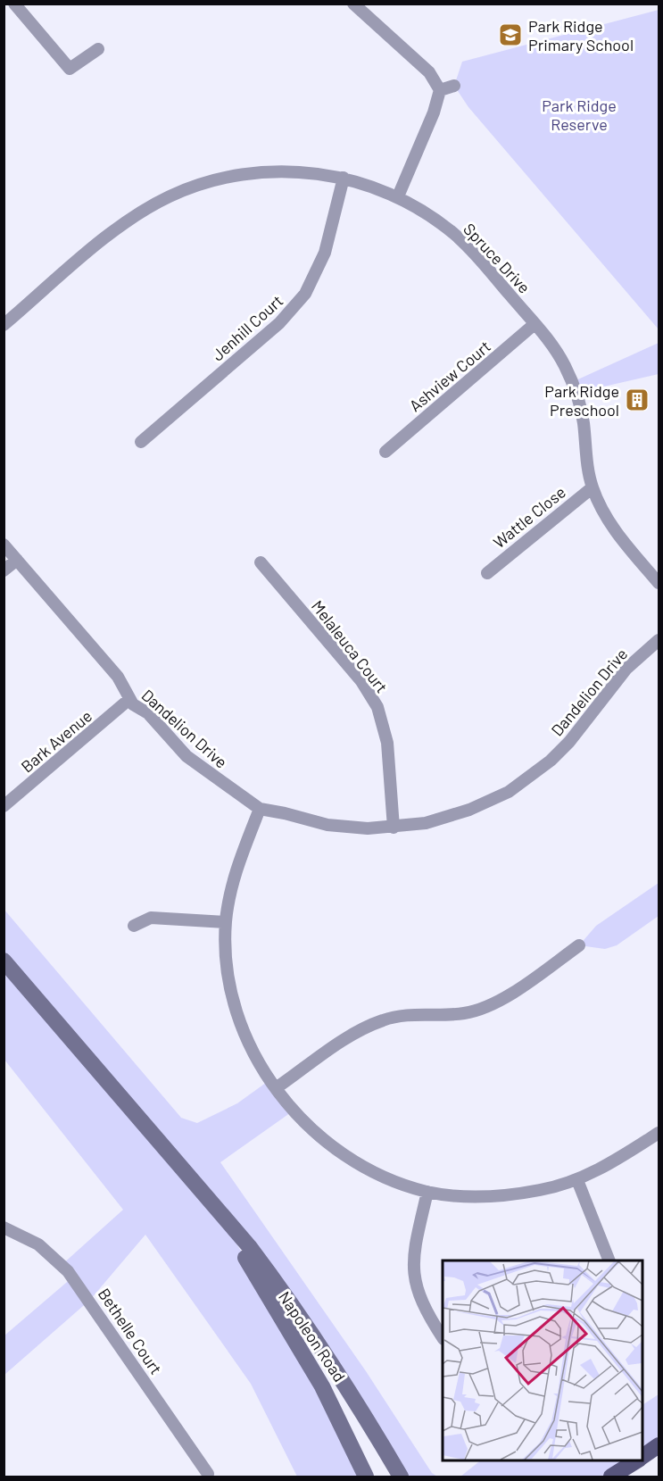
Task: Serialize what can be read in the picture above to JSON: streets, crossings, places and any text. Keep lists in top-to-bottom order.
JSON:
{
  "streets": {
    "main road": ["Napoleon Road"],
    "street": [
      "Spruce Drive",
      "Jenhill Court",
      "Ashview Court",
      "Wattle Close",
      "Melaleuca Court",
      "Dandelion Drive",
      "Bark Avenue",
      "Bethelle Court"
    ]
  },
  "crossings": [
    ["Spruce Drive", "Jenhill Court"],
    ["Spruce Drive", "Ashview Court"],
    ["Spruce Drive", "Wattle Close"],
    ["Melaleuca Court", "Dandelion Drive"],
    ["Dandelion Drive", "Bark Avenue"]
  ],
  "parks": ["Park Ridge Reserve"],
  "places": {
    "school or university": ["Park Ridge Primary School"],
    "building": ["Park Ridge Preschool"]
  }
}
